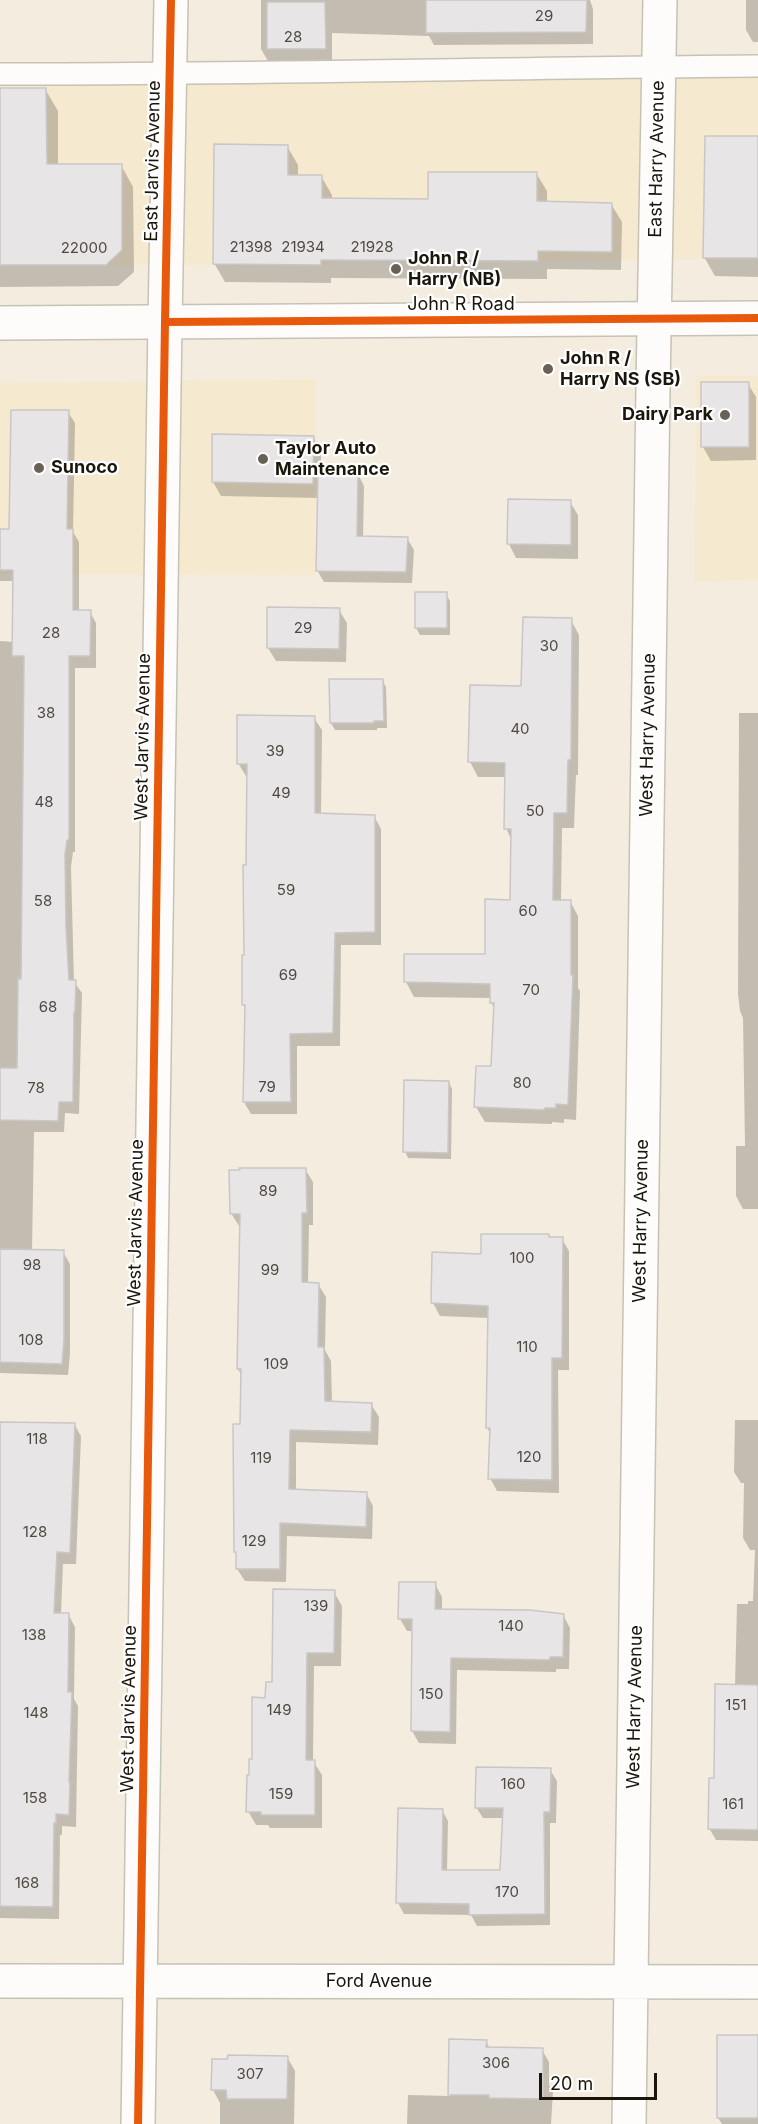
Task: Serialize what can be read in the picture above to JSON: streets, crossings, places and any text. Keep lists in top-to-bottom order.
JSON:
{
  "streets": {
    "street": [
      "East Harry Avenue",
      "East Jarvis Avenue",
      "John R Road",
      "West Harry Avenue",
      "West Jarvis Avenue",
      "Ford Avenue"
    ]
  },
  "crossings": [
    ["East Harry Avenue", "John R Road"],
    ["East Harry Avenue", "West Harry Avenue"],
    ["East Jarvis Avenue", "John R Road"],
    ["East Jarvis Avenue", "West Jarvis Avenue"],
    ["John R Road", "West Harry Avenue"],
    ["John R Road", "West Jarvis Avenue"],
    ["West Harry Avenue", "Ford Avenue"],
    ["West Jarvis Avenue", "Ford Avenue"]
  ],
  "places": [
    "John R / Harry (NB)",
    "John R / Harry NS (SB)",
    "Dairy Park",
    "Taylor Auto Maintenance",
    "Sunoco"
  ],
  "house_numbers": [
    "29",
    "28",
    "21398",
    "21934",
    "21928",
    "22000",
    "29",
    "28",
    "30",
    "38",
    "40",
    "39",
    "49",
    "48",
    "50",
    "59",
    "58",
    "60",
    "69",
    "70",
    "68",
    "80",
    "79",
    "78",
    "89",
    "100",
    "98",
    "99",
    "108",
    "110",
    "109",
    "118",
    "120",
    "119",
    "128",
    "129",
    "139",
    "140",
    "138",
    "150",
    "151",
    "149",
    "148",
    "160",
    "159",
    "158",
    "161",
    "168",
    "170",
    "306",
    "307"
  ],
  "scale_bar": "20 m"
}
